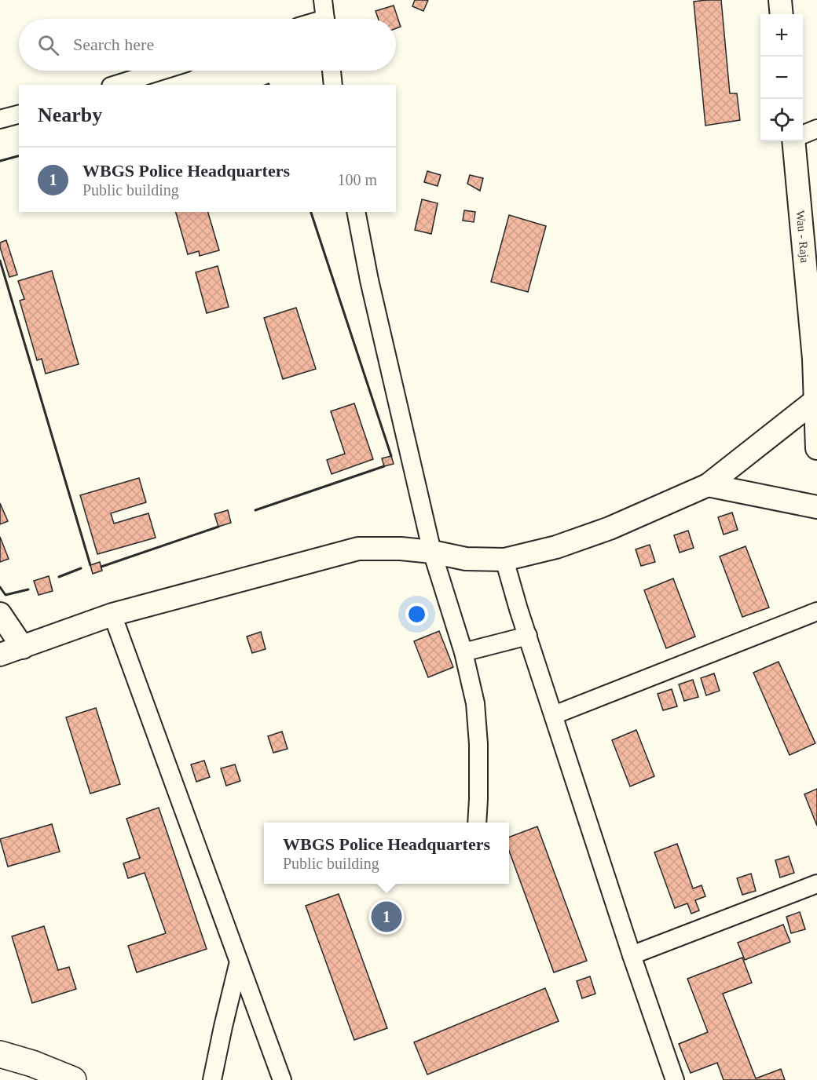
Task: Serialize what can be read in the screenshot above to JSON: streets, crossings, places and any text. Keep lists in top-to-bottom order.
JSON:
{
  "streets": {
    "street": ["Wau - Raja"]
  },
  "page": {
    "map_buttons": ["+", "−"],
    "search": "Search here",
    "heading": "Nearby",
    "list": [
      {
        "mark": "1",
        "name": "WBGS Police Headquarters",
        "note": "Public building",
        "value": "100 m"
      }
    ],
    "popup": ["WBGS Police Headquarters", "Public building"],
    "pins": "1"
  }
}
